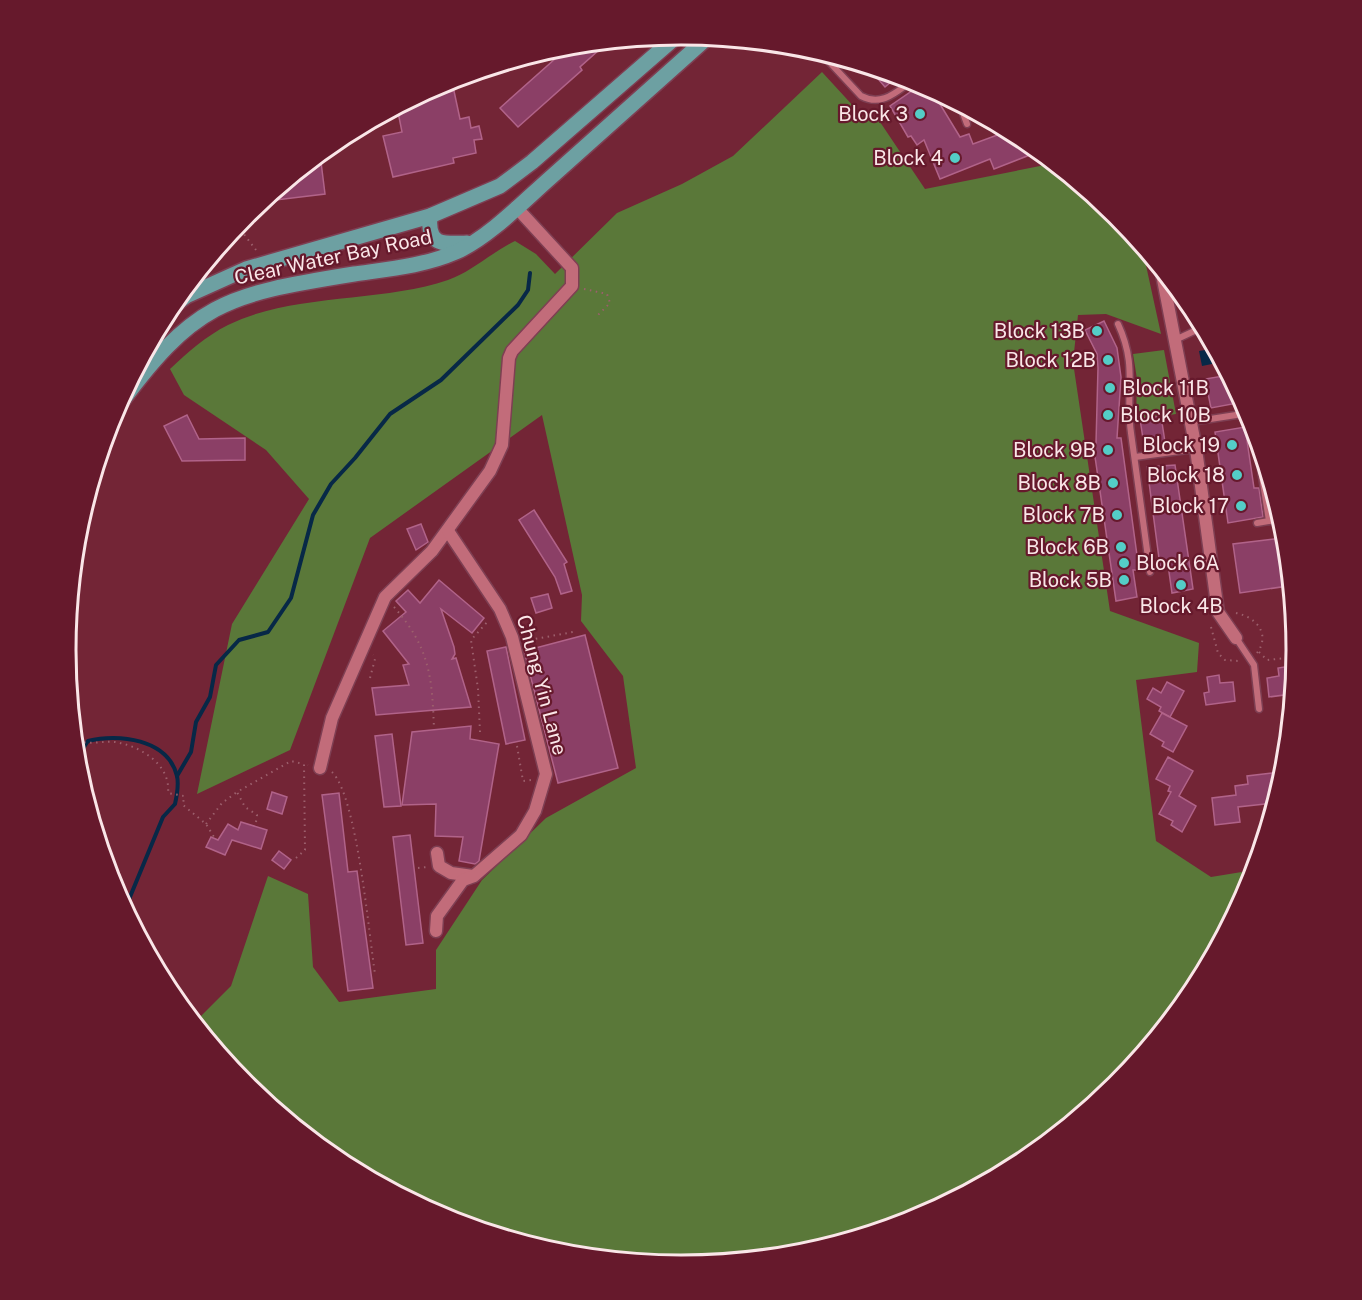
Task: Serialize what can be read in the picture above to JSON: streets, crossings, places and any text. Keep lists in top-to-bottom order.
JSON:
{
  "streets": {
    "main road": ["Clear Water Bay Road"],
    "street": ["Chung Yin Lane"]
  },
  "places": [
    "Block 3",
    "Block 4",
    "Block 13B",
    "Block 12B",
    "Block 11B",
    "Block 10B",
    "Block 19",
    "Block 9B",
    "Block 18",
    "Block 8B",
    "Block 17",
    "Block 7B",
    "Block 6B",
    "Block 6A",
    "Block 5B",
    "Block 4B"
  ]
}
